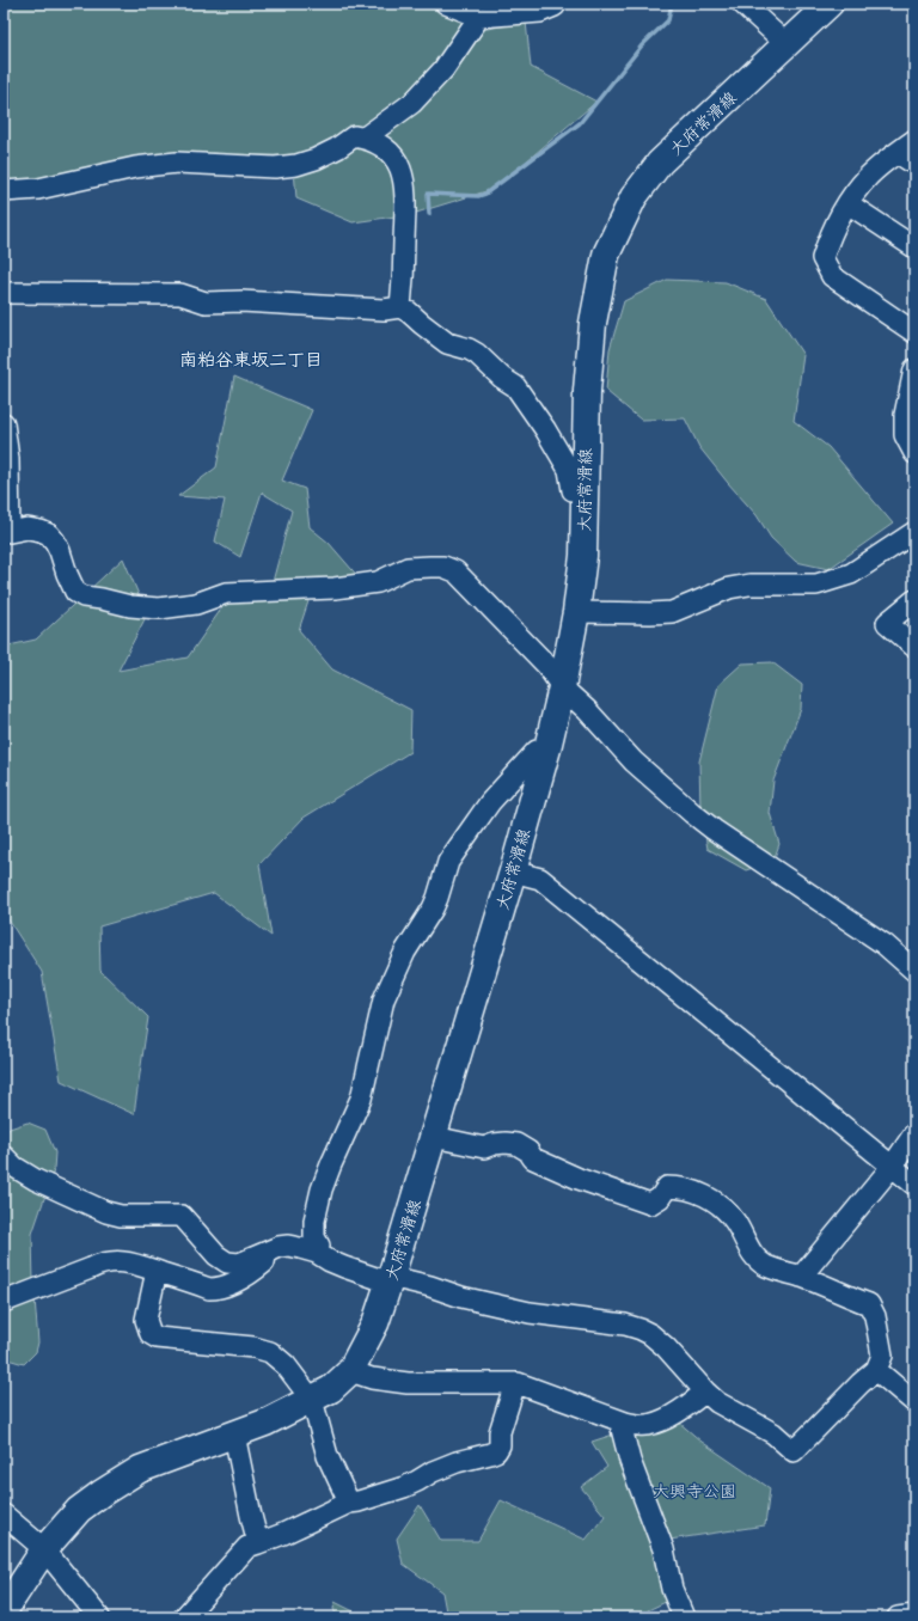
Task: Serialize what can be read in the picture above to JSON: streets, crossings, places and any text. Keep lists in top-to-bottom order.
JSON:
{
  "streets": {
    "main road": ["大府常滑線"]
  },
  "districts": ["南粕谷東坂二丁目"],
  "parks": ["大興寺公園"]
}
